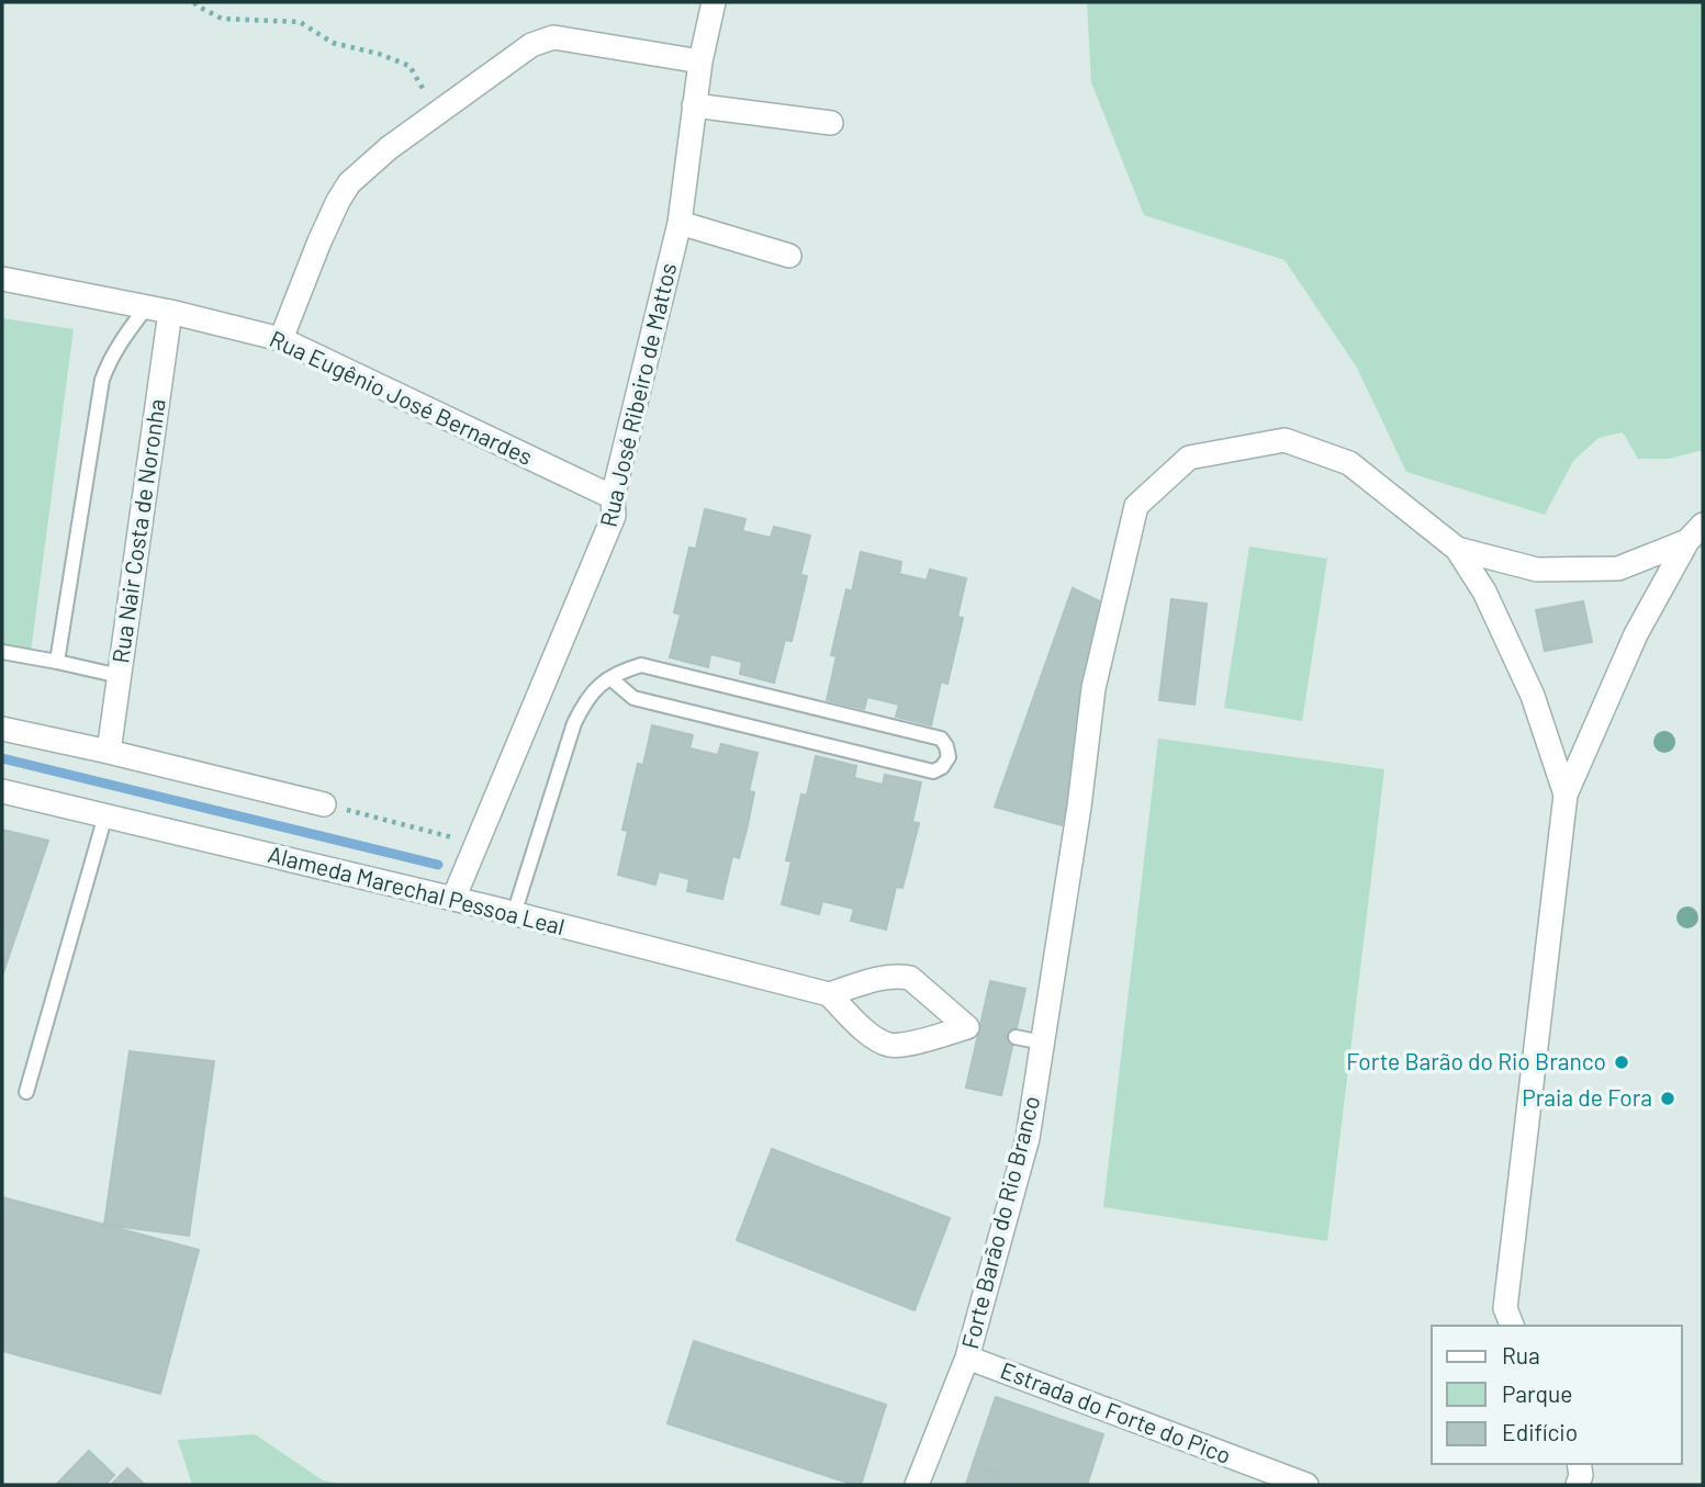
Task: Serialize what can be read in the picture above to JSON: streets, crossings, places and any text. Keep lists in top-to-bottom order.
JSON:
{
  "streets": {
    "street": [
      "Rua José Ribeiro de Mattos",
      "Rua Eugênio José Bernardes",
      "Rua Nair Costa de Noronha",
      "Alameda Marechal Pessoa Leal",
      "Forte Barão do Rio Branco",
      "Estrada do Forte do Pico"
    ]
  },
  "crossings": [
    ["Rua José Ribeiro de Mattos", "Rua Eugênio José Bernardes"],
    ["Rua José Ribeiro de Mattos", "Alameda Marechal Pessoa Leal"],
    ["Rua Eugênio José Bernardes", "Rua Nair Costa de Noronha"],
    ["Forte Barão do Rio Branco", "Estrada do Forte do Pico"]
  ],
  "places": ["Forte Barão do Rio Branco", "Praia de Fora"],
  "legend": ["Rua", "Parque", "Edifício"]
}
